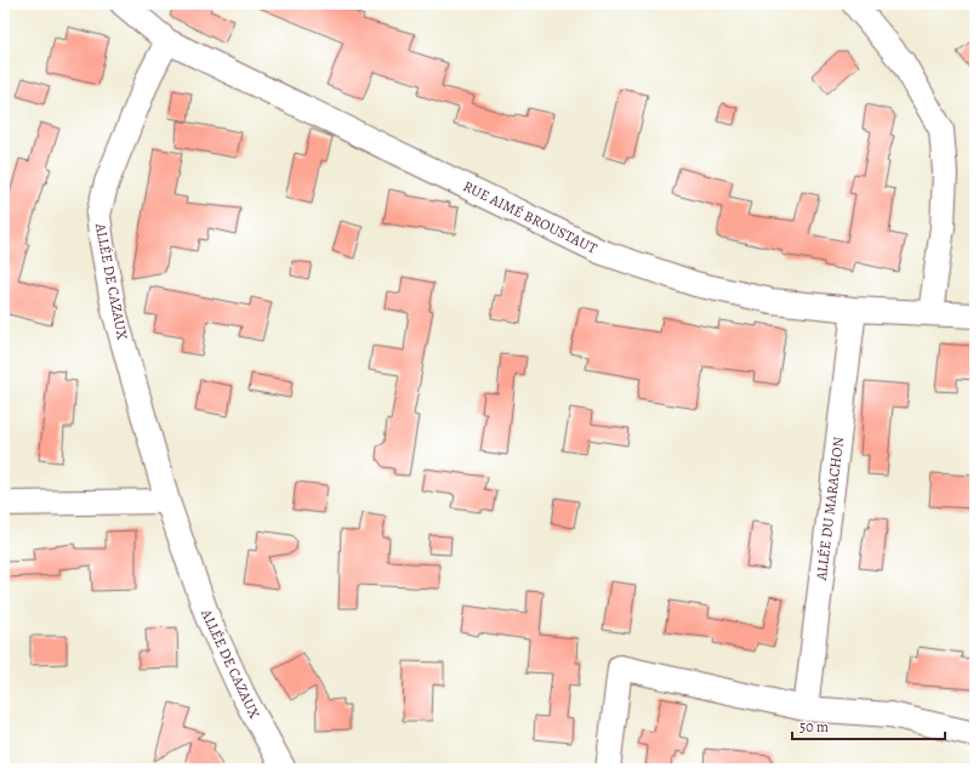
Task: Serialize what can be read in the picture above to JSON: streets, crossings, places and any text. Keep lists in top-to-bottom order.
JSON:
{
  "streets": {
    "street": ["RUE AIMÉ BROUSTAUT", "ALLÉE DE CAZAUX", "ALLÉE DU MARACHON"]
  },
  "crossings": [
    ["RUE AIMÉ BROUSTAUT", "ALLÉE DE CAZAUX"],
    ["RUE AIMÉ BROUSTAUT", "ALLÉE DU MARACHON"]
  ],
  "scale_bar": "50 m"
}
